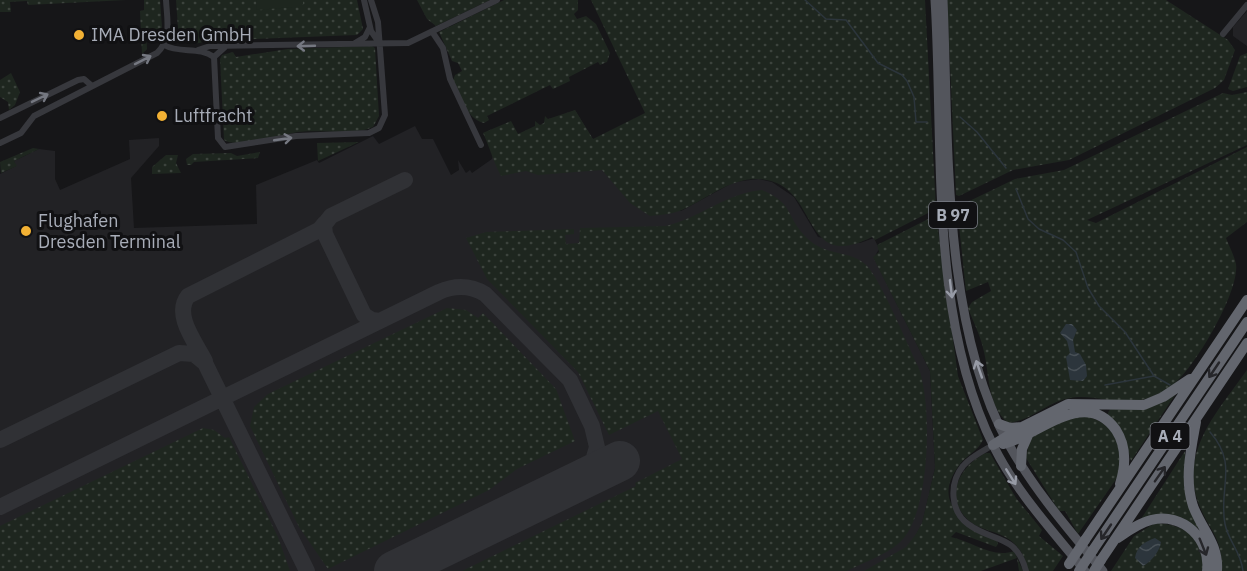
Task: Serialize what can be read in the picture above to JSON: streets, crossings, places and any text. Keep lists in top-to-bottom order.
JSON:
{
  "streets": {
    "highway": ["A 4"],
    "main road": ["B 97"]
  },
  "crossings": [
    ["B 97", "A 4"]
  ],
  "places": ["IMA Dresden GmbH", "Luftfracht", "Flughafen Dresden Terminal"]
}
